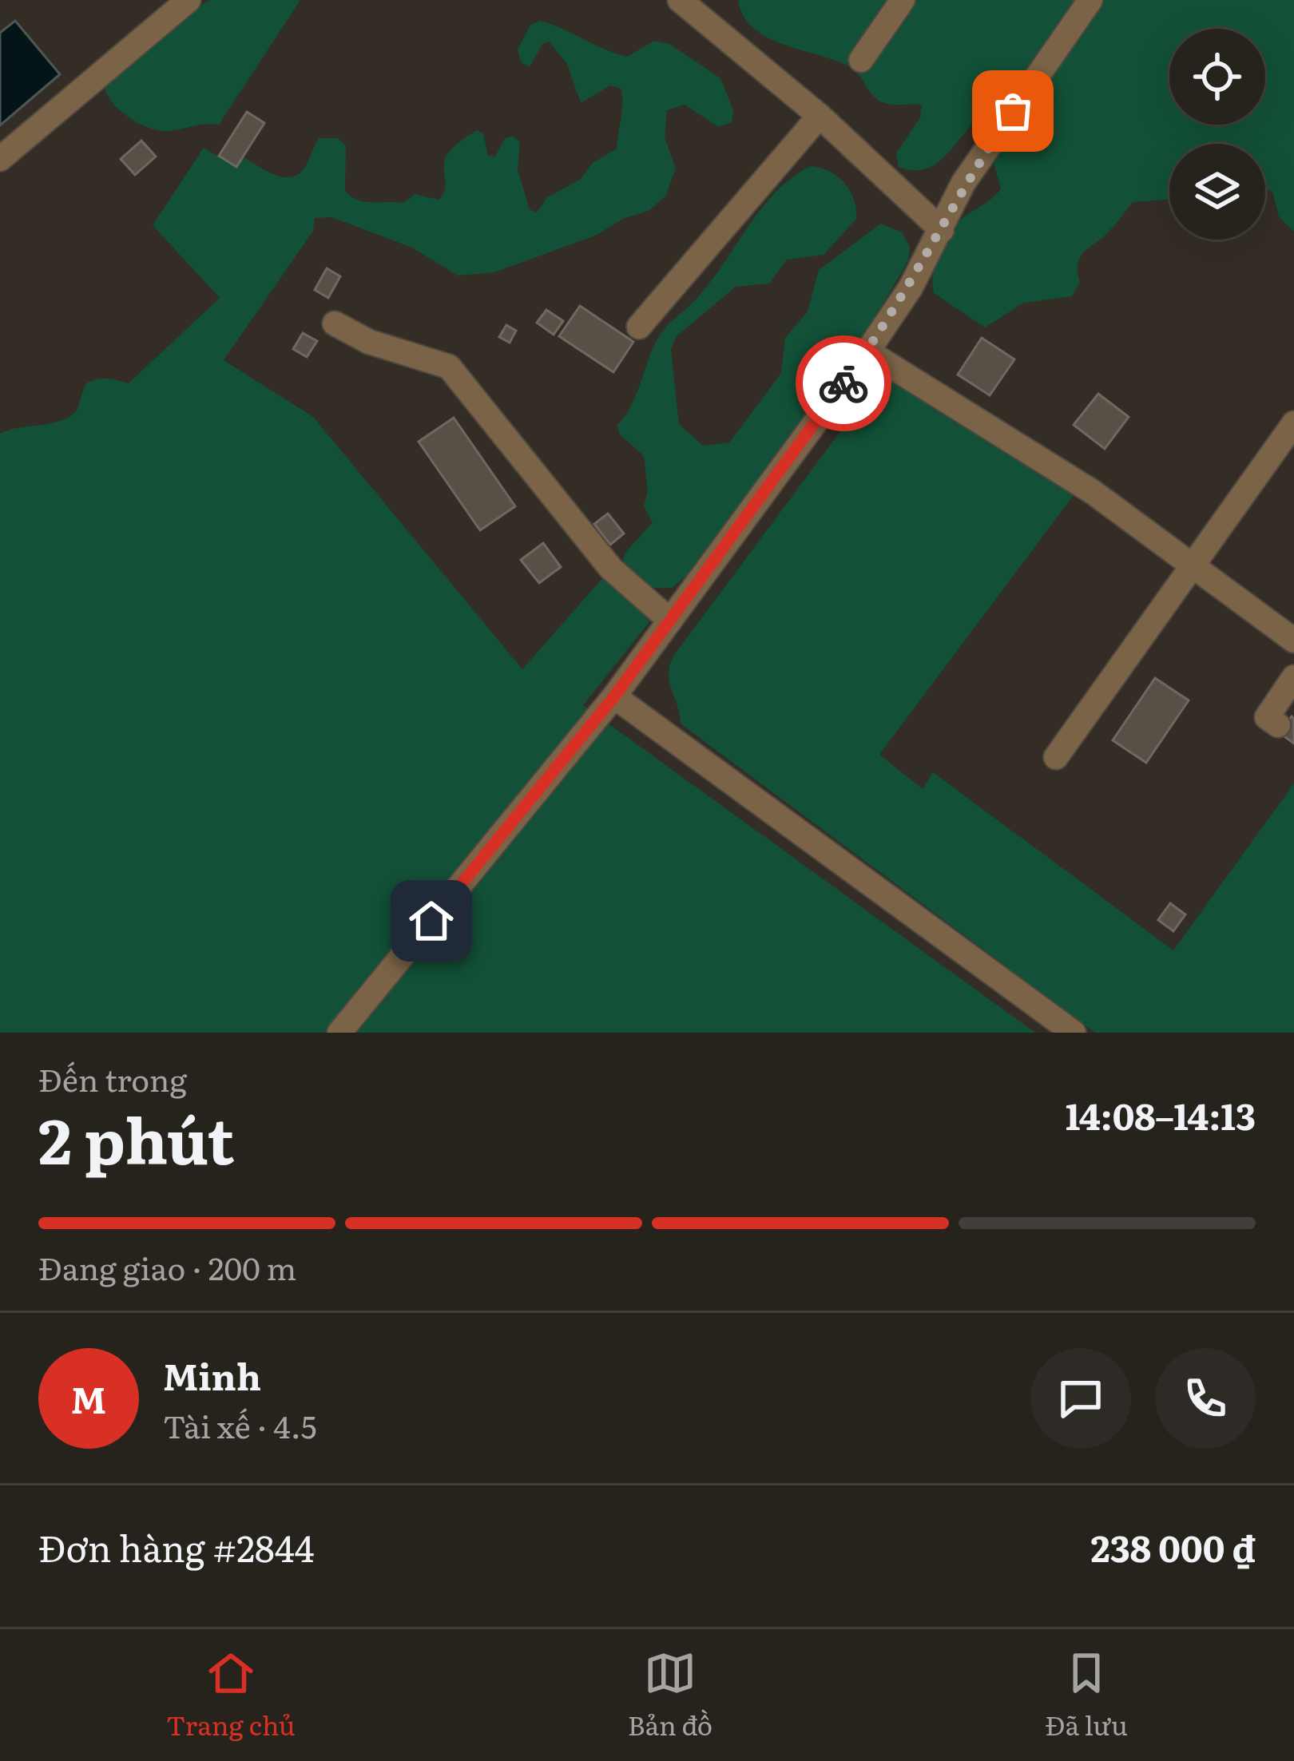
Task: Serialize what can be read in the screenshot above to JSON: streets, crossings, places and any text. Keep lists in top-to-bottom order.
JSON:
{
  "page": {
    "heading": ["2 phút", "Đến trong", "14:08–14:13"],
    "panel": [
      "Minh",
      "Tài xế · 4.5",
      "Đơn hàng #2844",
      "238 000 ₫"
    ],
    "bar": "Đang giao · 200 m",
    "round": "M",
    "tabs": ["Trang chủ", "Bản đồ", "Đã lưu"]
  }
}
